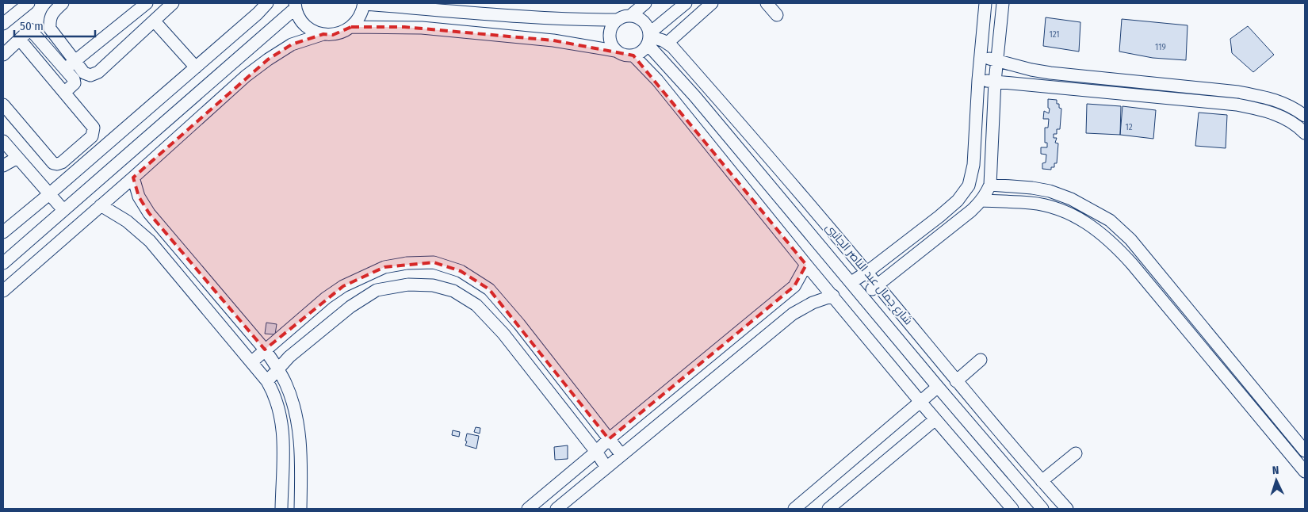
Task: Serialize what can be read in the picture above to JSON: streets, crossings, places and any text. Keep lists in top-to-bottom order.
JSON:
{
  "streets": {
    "street": ["شارع جمال عبد الناصر الجانبى"]
  },
  "house_numbers": ["121", "119", "12"],
  "scale_bar": "50 m",
  "north": "top"
}
